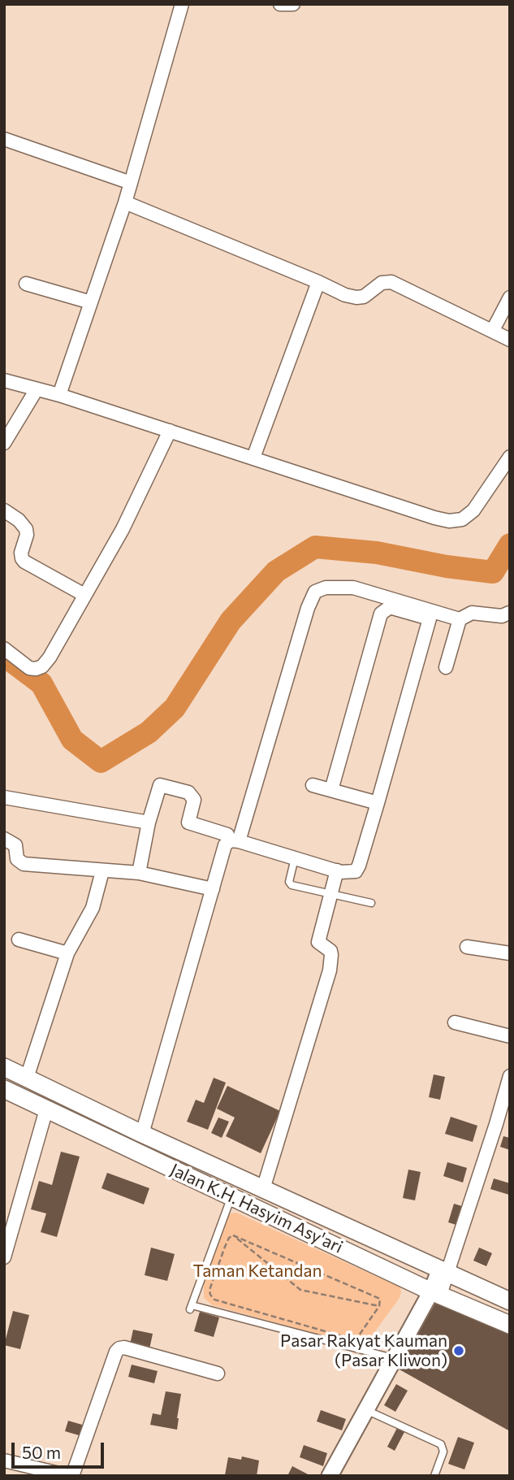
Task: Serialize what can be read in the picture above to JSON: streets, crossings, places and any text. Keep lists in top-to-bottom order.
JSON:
{
  "streets": {
    "main road": ["Jalan K.H. Hasyim Asy'ari"]
  },
  "parks": ["Taman Ketandan"],
  "places": ["Pasar Rakyat Kauman (Pasar Kliwon)"],
  "scale_bar": "50 m"
}
